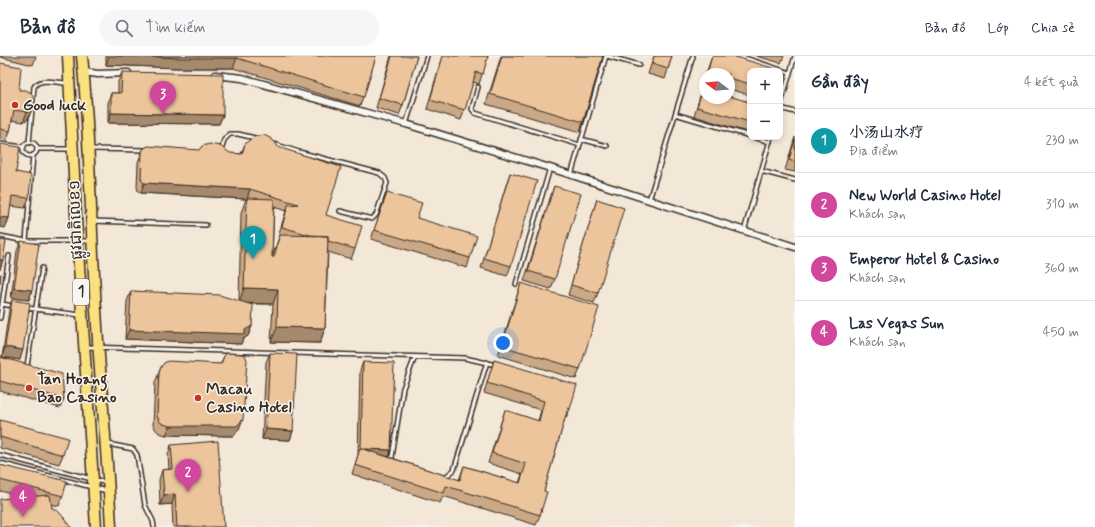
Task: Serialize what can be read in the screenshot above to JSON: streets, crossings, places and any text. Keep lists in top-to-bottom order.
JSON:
{
  "streets": {
    "highway": ["ផ្លូវជាតិលេខ១", "1"]
  },
  "places": ["Good luck", "Tan Hoang Bao Casino", "Macau Casino Hotel"],
  "north": "left",
  "page": {
    "header": "Bản đồ",
    "search": "Tìm kiếm",
    "nav": ["Bản đồ", "Lớp", "Chia sẻ"],
    "heading": ["Gần đây", "4 kết quả"],
    "map_buttons": ["+", "−"],
    "pins": [
      "3",
      "1",
      "2",
      "4"
    ],
    "list": [
      {
        "mark": "1",
        "name": "小汤山水疗",
        "note": "Địa điểm",
        "value": "230 m"
      },
      {
        "mark": "2",
        "name": "New World Casino Hotel",
        "note": "Khách sạn",
        "value": "310 m"
      },
      {
        "mark": "3",
        "name": "Emperor Hotel & Casino",
        "note": "Khách sạn",
        "value": "360 m"
      },
      {
        "mark": "4",
        "name": "Las Vegas Sun",
        "note": "Khách sạn",
        "value": "450 m"
      }
    ]
  }
}
